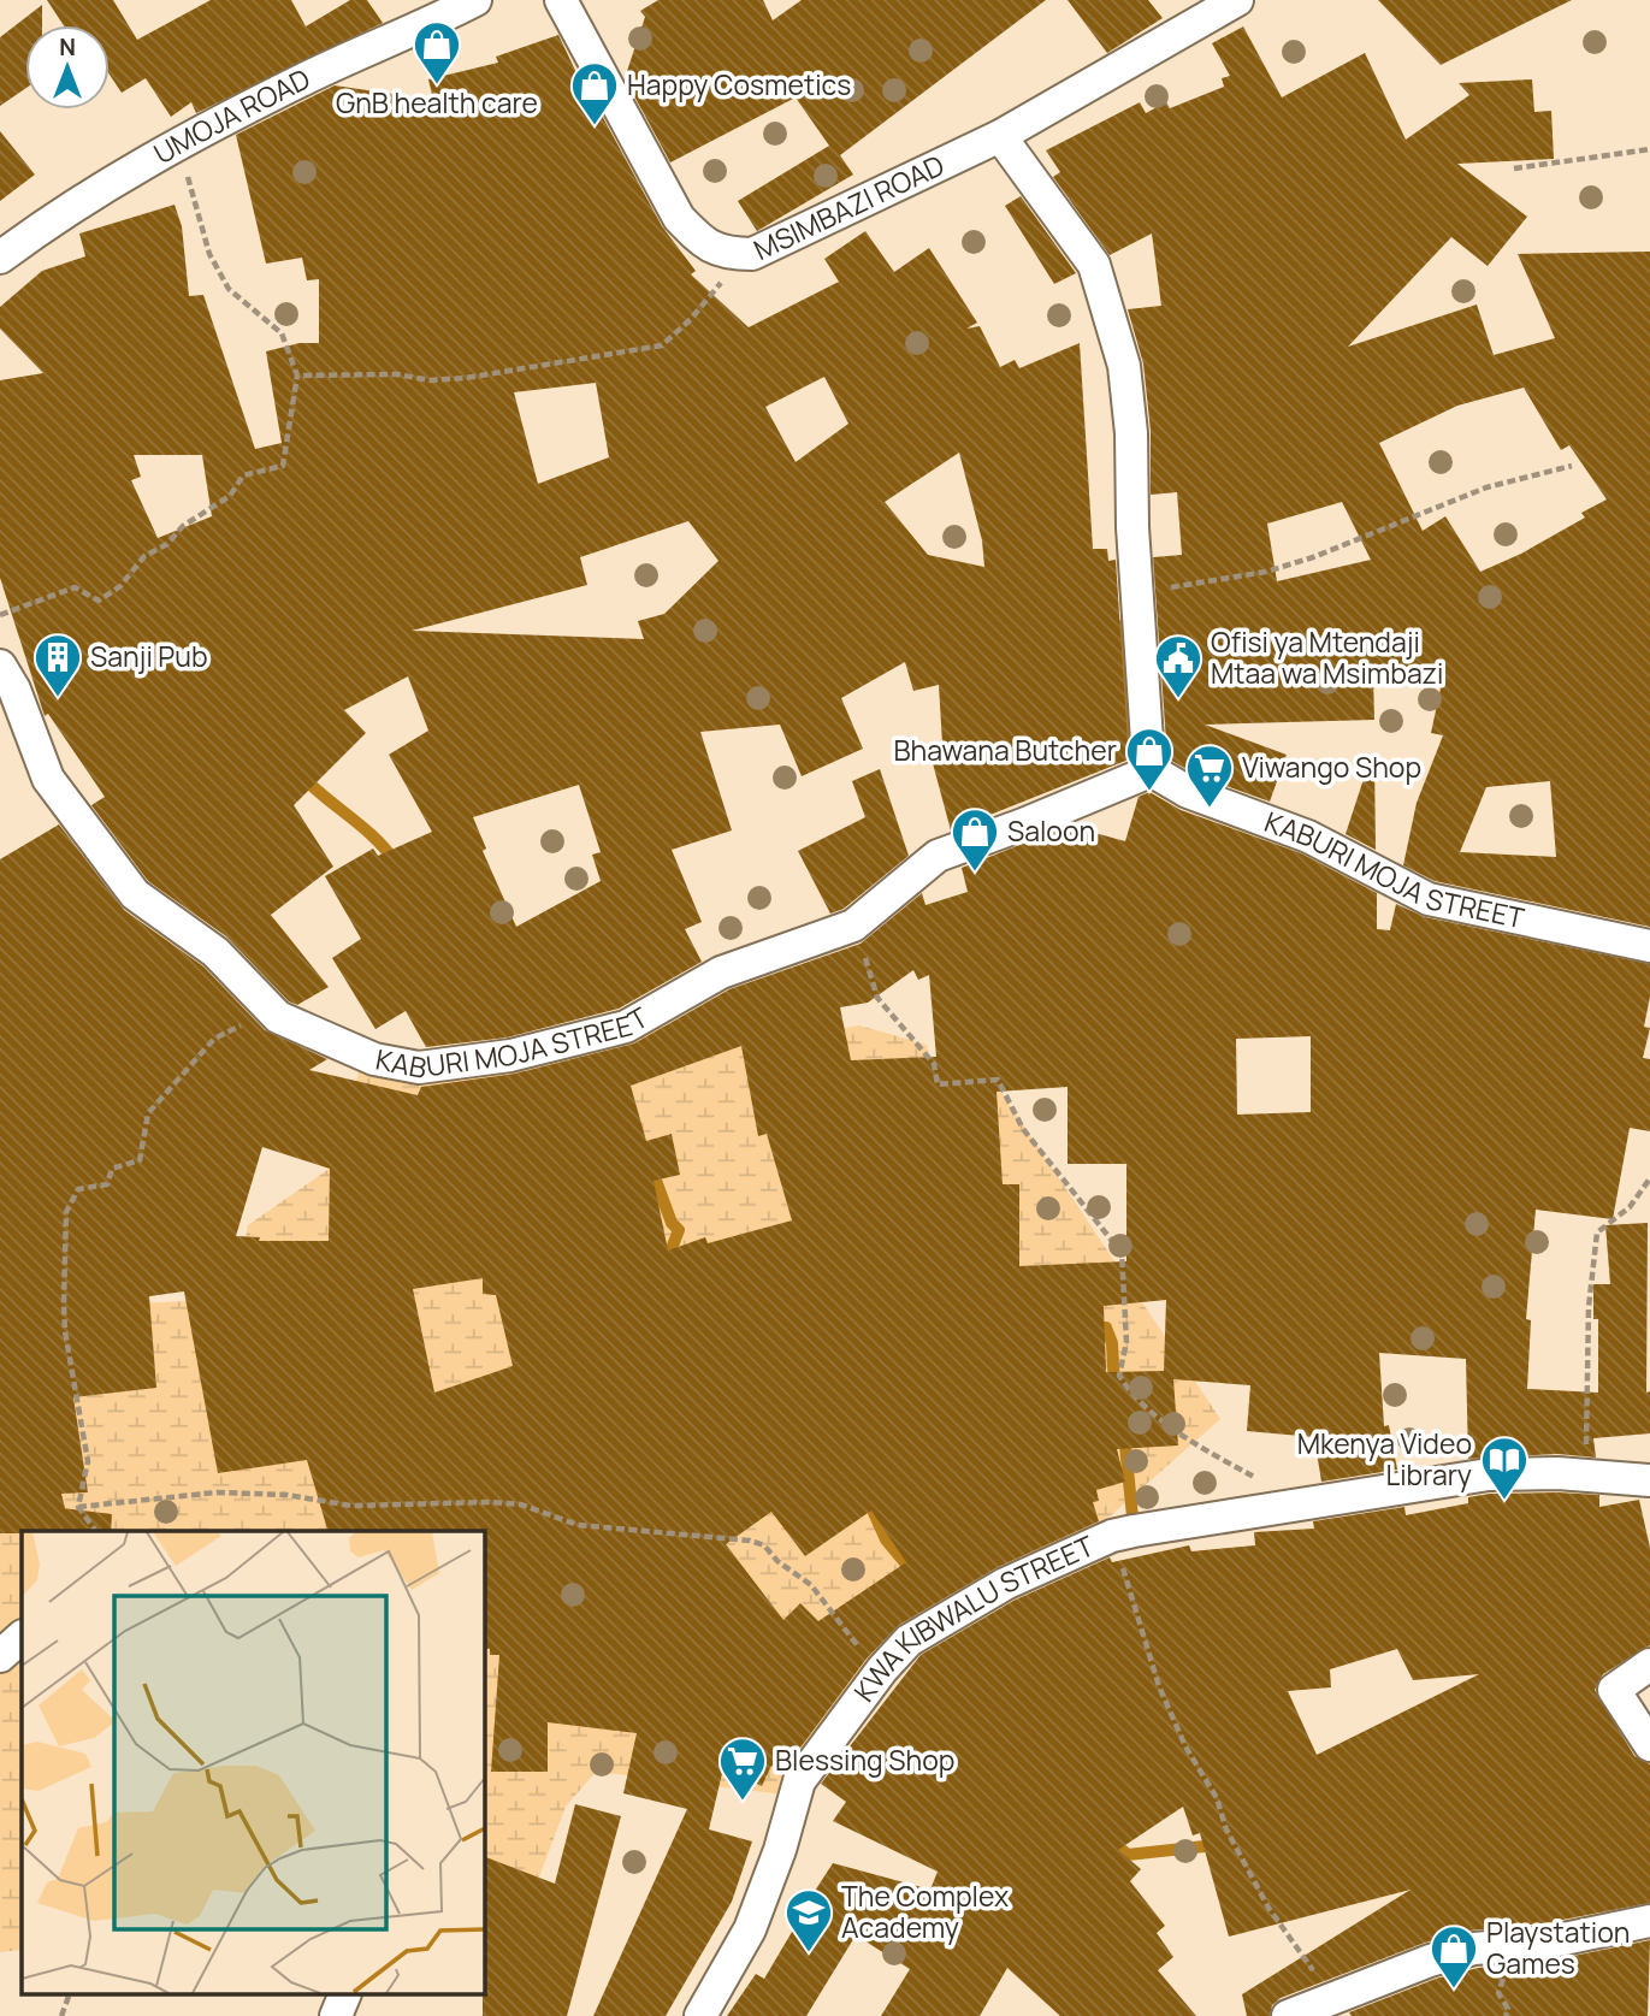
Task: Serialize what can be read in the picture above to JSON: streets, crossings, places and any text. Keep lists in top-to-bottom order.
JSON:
{
  "streets": {
    "street": [
      "UMOJA ROAD",
      "MSIMBAZI ROAD",
      "KABURI MOJA STREET",
      "KWA KIBWALU STREET"
    ]
  },
  "places": {
    "shop": [
      "GnB health care",
      "Happy Cosmetics",
      "Bhawana Butcher",
      "Saloon",
      "Playstation Games"
    ],
    "building": ["Sanji Pub"],
    "public building": ["Ofisi ya Mtendaji Mtaa wa Msimbazi"],
    "supermarket": ["Viwango Shop", "Blessing Shop"],
    "library": ["Mkenya Video Library"],
    "school or university": ["The Complex Academy"]
  },
  "north": "top"
}
